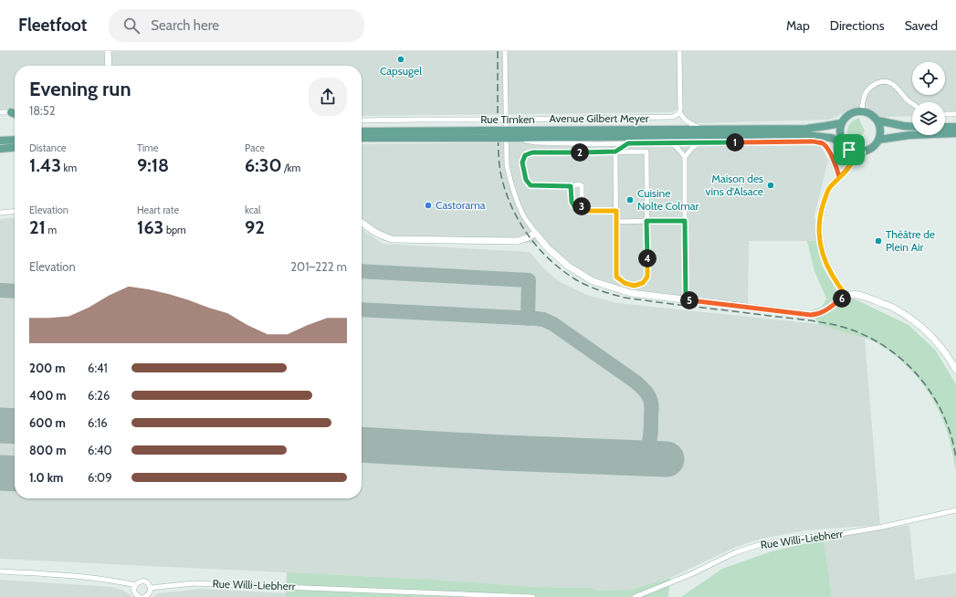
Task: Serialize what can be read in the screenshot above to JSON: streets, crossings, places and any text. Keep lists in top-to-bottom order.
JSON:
{
  "streets": {
    "main road": ["Avenue Gilbert Meyer"],
    "street": ["Rue Timken", "Rue Willi-Liebherr"]
  },
  "places": [
    "Capsugel",
    "Maison des vins d'Alsace",
    "Cuisine Nolte Colmar",
    "Castorama",
    "Théâtre de Plein Air"
  ],
  "page": {
    "header": "Fleetfoot",
    "search": "Search here",
    "nav": ["Map", "Directions", "Saved"],
    "heading": ["Evening run", "18:52"],
    "stats": [
      ["Distance", "1.43 km"],
      ["Time", "9:18"],
      ["Pace", "6:30 /km"],
      ["Elevation", "21 m"],
      ["Heart rate", "163 bpm"],
      ["kcal", "92"]
    ],
    "pins": [
      "1",
      "2",
      "3",
      "4",
      "6",
      "5"
    ],
    "chart": ["Elevation", "201–222 m"],
    "list": [
      {
        "name": "200 m",
        "note": "6:41"
      },
      {
        "name": "400 m",
        "note": "6:26"
      },
      {
        "name": "600 m",
        "note": "6:16"
      },
      {
        "name": "800 m",
        "note": "6:40"
      },
      {
        "name": "1.0 km",
        "note": "6:09"
      }
    ]
  }
}
